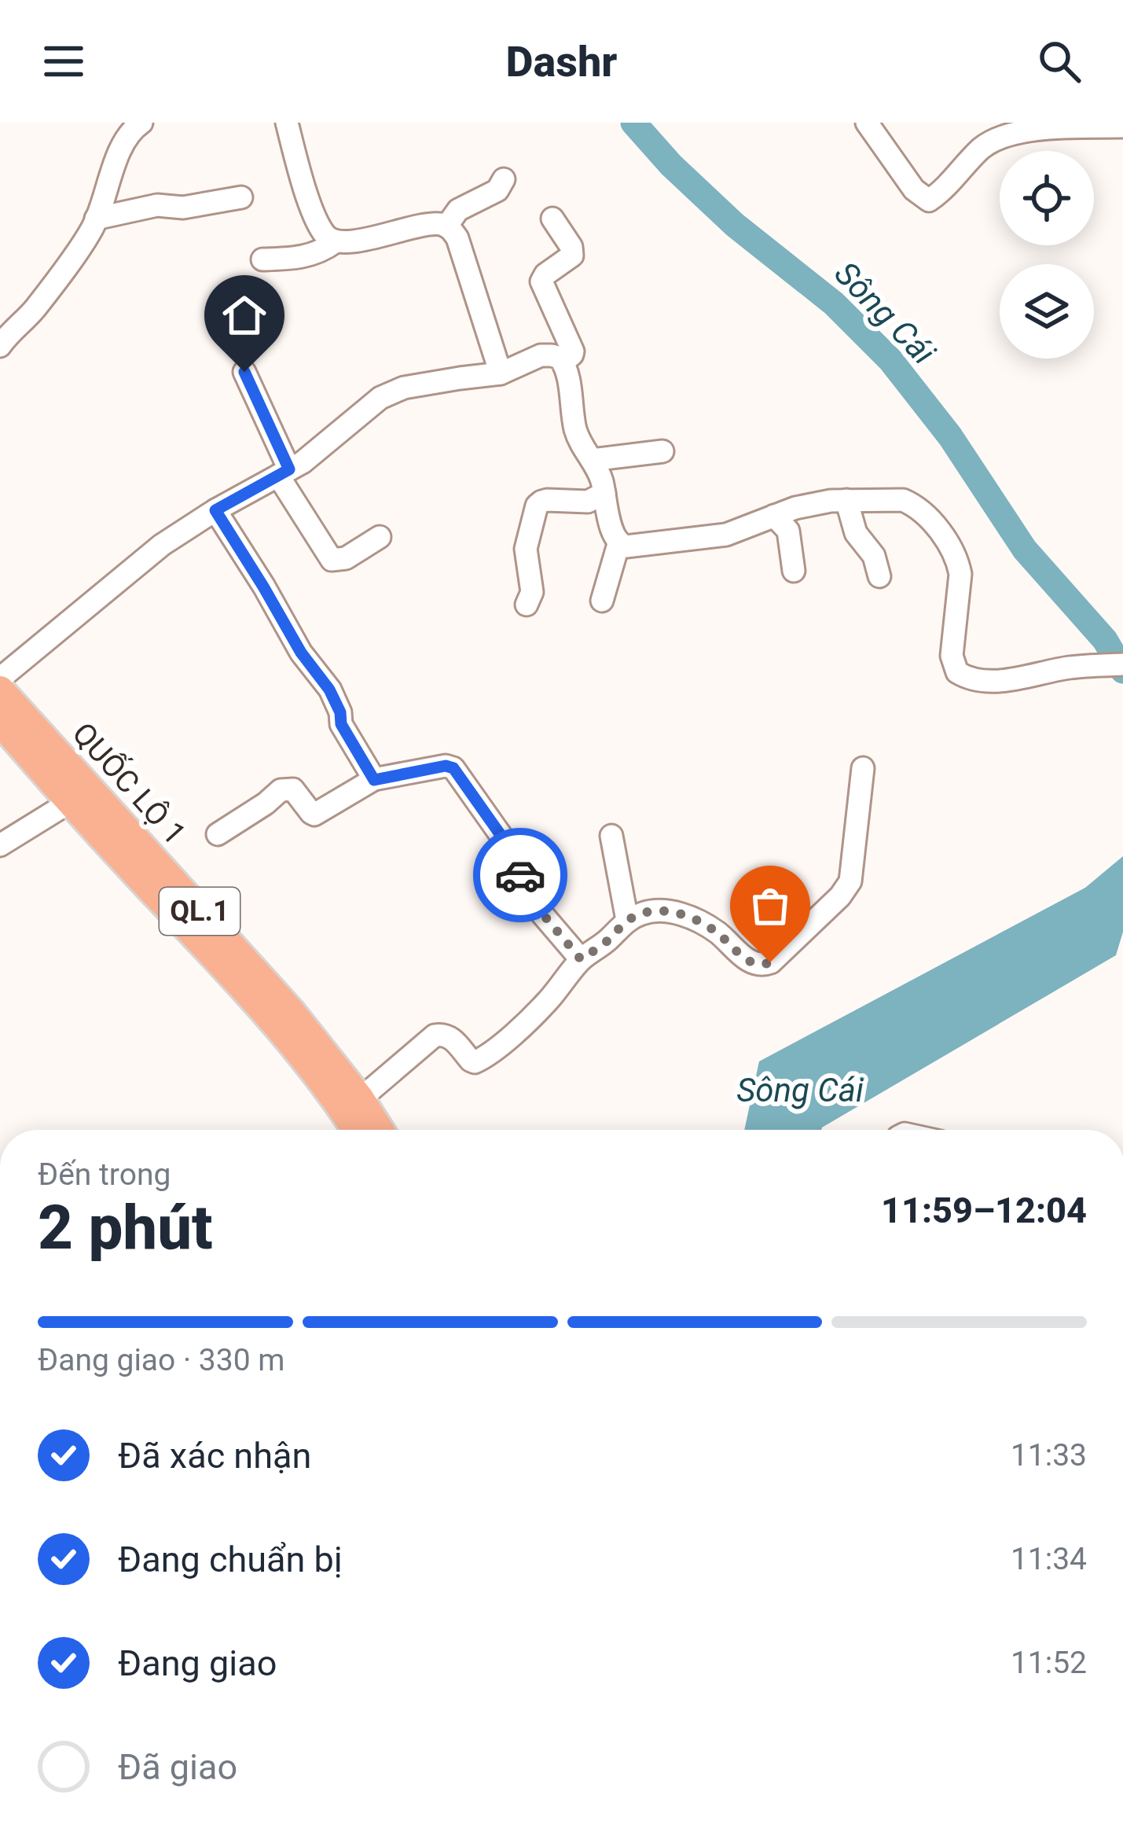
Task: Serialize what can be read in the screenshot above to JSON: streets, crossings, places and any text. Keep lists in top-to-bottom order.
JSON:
{
  "streets": {
    "highway": ["QUỐC LỘ 1", "QL.1"]
  },
  "water": ["Sông Cái"],
  "page": {
    "header": "Dashr",
    "heading": ["2 phút", "Đến trong", "11:59–12:04"],
    "bar": "Đang giao · 330 m",
    "list": [
      ["Đã xác nhận", "11:33"],
      ["Đang chuẩn bị", "11:34"],
      ["Đang giao", "11:52"],
      "Đã giao"
    ]
  }
}
